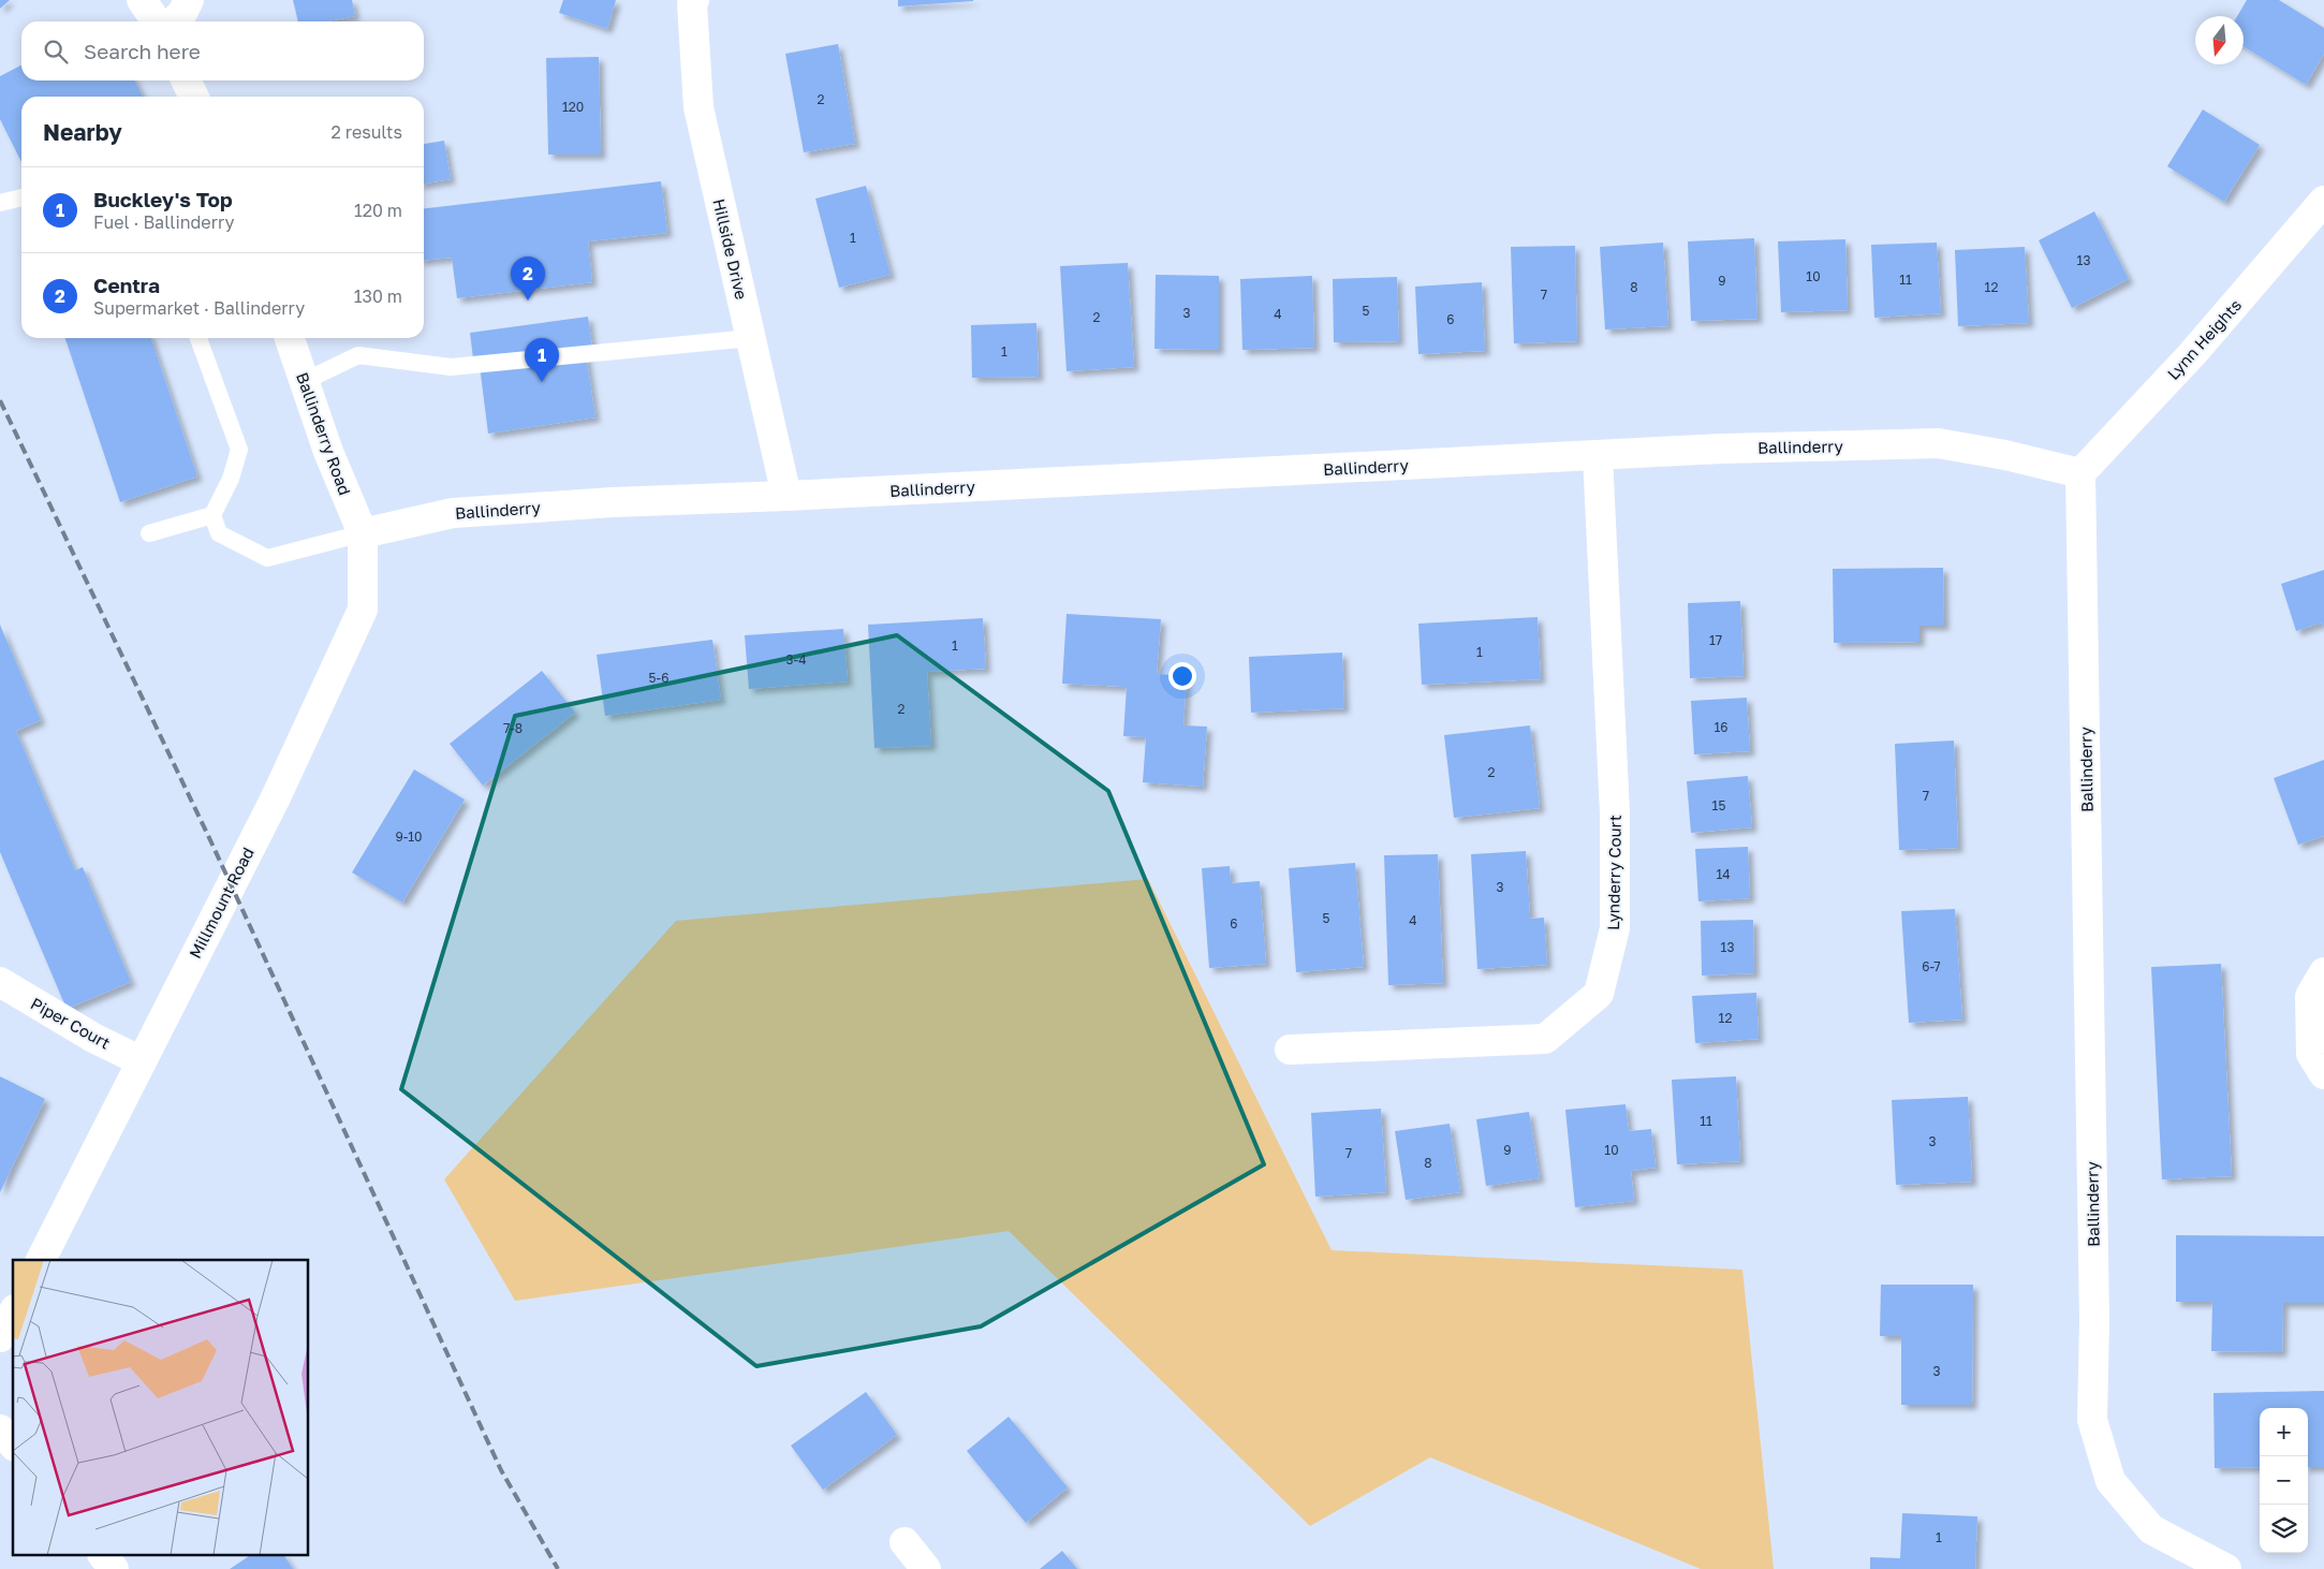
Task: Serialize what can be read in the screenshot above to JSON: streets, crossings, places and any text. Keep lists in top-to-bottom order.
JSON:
{
  "streets": {
    "street": [
      "Hillside Drive",
      "Lynn Heights",
      "Ballinderry Road",
      "Ballinderry",
      "Lynderry Court",
      "Millmount Road",
      "Piper Court"
    ]
  },
  "crossings": [
    ["Hillside Drive", "Ballinderry"],
    ["Lynn Heights", "Ballinderry"],
    ["Ballinderry Road", "Ballinderry"],
    ["Ballinderry Road", "Millmount Road"],
    ["Ballinderry", "Lynderry Court"],
    ["Ballinderry", "Millmount Road"],
    ["Millmount Road", "Piper Court"]
  ],
  "house_numbers": [
    "2",
    "120",
    "1",
    "13",
    "10",
    "11",
    "9",
    "8",
    "12",
    "7",
    "5",
    "3",
    "4",
    "2",
    "6",
    "1",
    "17",
    "1",
    "1",
    "3-4",
    "5-6",
    "2",
    "16",
    "7-8",
    "2",
    "7",
    "15",
    "9-10",
    "14",
    "3",
    "5",
    "4",
    "6",
    "13",
    "6-7",
    "12",
    "11",
    "3",
    "9",
    "10",
    "7",
    "8",
    "3",
    "1"
  ],
  "north": "bottom",
  "page": {
    "search": "Search here",
    "heading": ["Nearby", "2 results"],
    "list": [
      {
        "mark": "1",
        "name": "Buckley's Top",
        "note": "Fuel · Ballinderry",
        "value": "120 m"
      },
      {
        "mark": "2",
        "name": "Centra",
        "note": "Supermarket · Ballinderry",
        "value": "130 m"
      }
    ],
    "pins": ["2", "1"],
    "map_buttons": ["+", "−"]
  }
}
